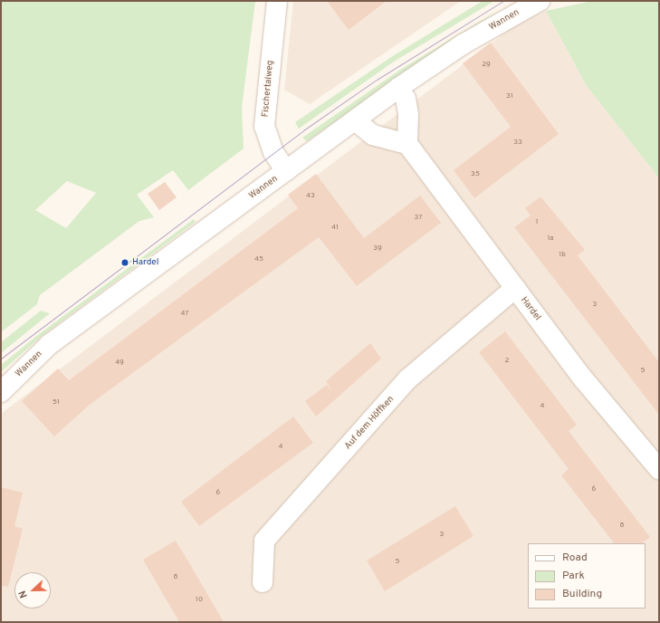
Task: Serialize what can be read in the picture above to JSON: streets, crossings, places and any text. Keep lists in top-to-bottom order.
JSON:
{
  "streets": {
    "street": [
      "Wannen",
      "Fischertalweg",
      "Hardel",
      "Auf dem Höffken"
    ]
  },
  "crossings": [
    ["Wannen", "Fischertalweg"],
    ["Hardel", "Auf dem Höffken"]
  ],
  "places": ["Hardel"],
  "house_numbers": [
    "29",
    "31",
    "33",
    "35",
    "43",
    "37",
    "1",
    "41",
    "1a",
    "39",
    "1b",
    "45",
    "3",
    "47",
    "2",
    "49",
    "5",
    "51",
    "4",
    "4",
    "6",
    "6",
    "8",
    "3",
    "5",
    "8",
    "10"
  ],
  "legend": ["Road", "Park", "Building"],
  "north": "left"
}
